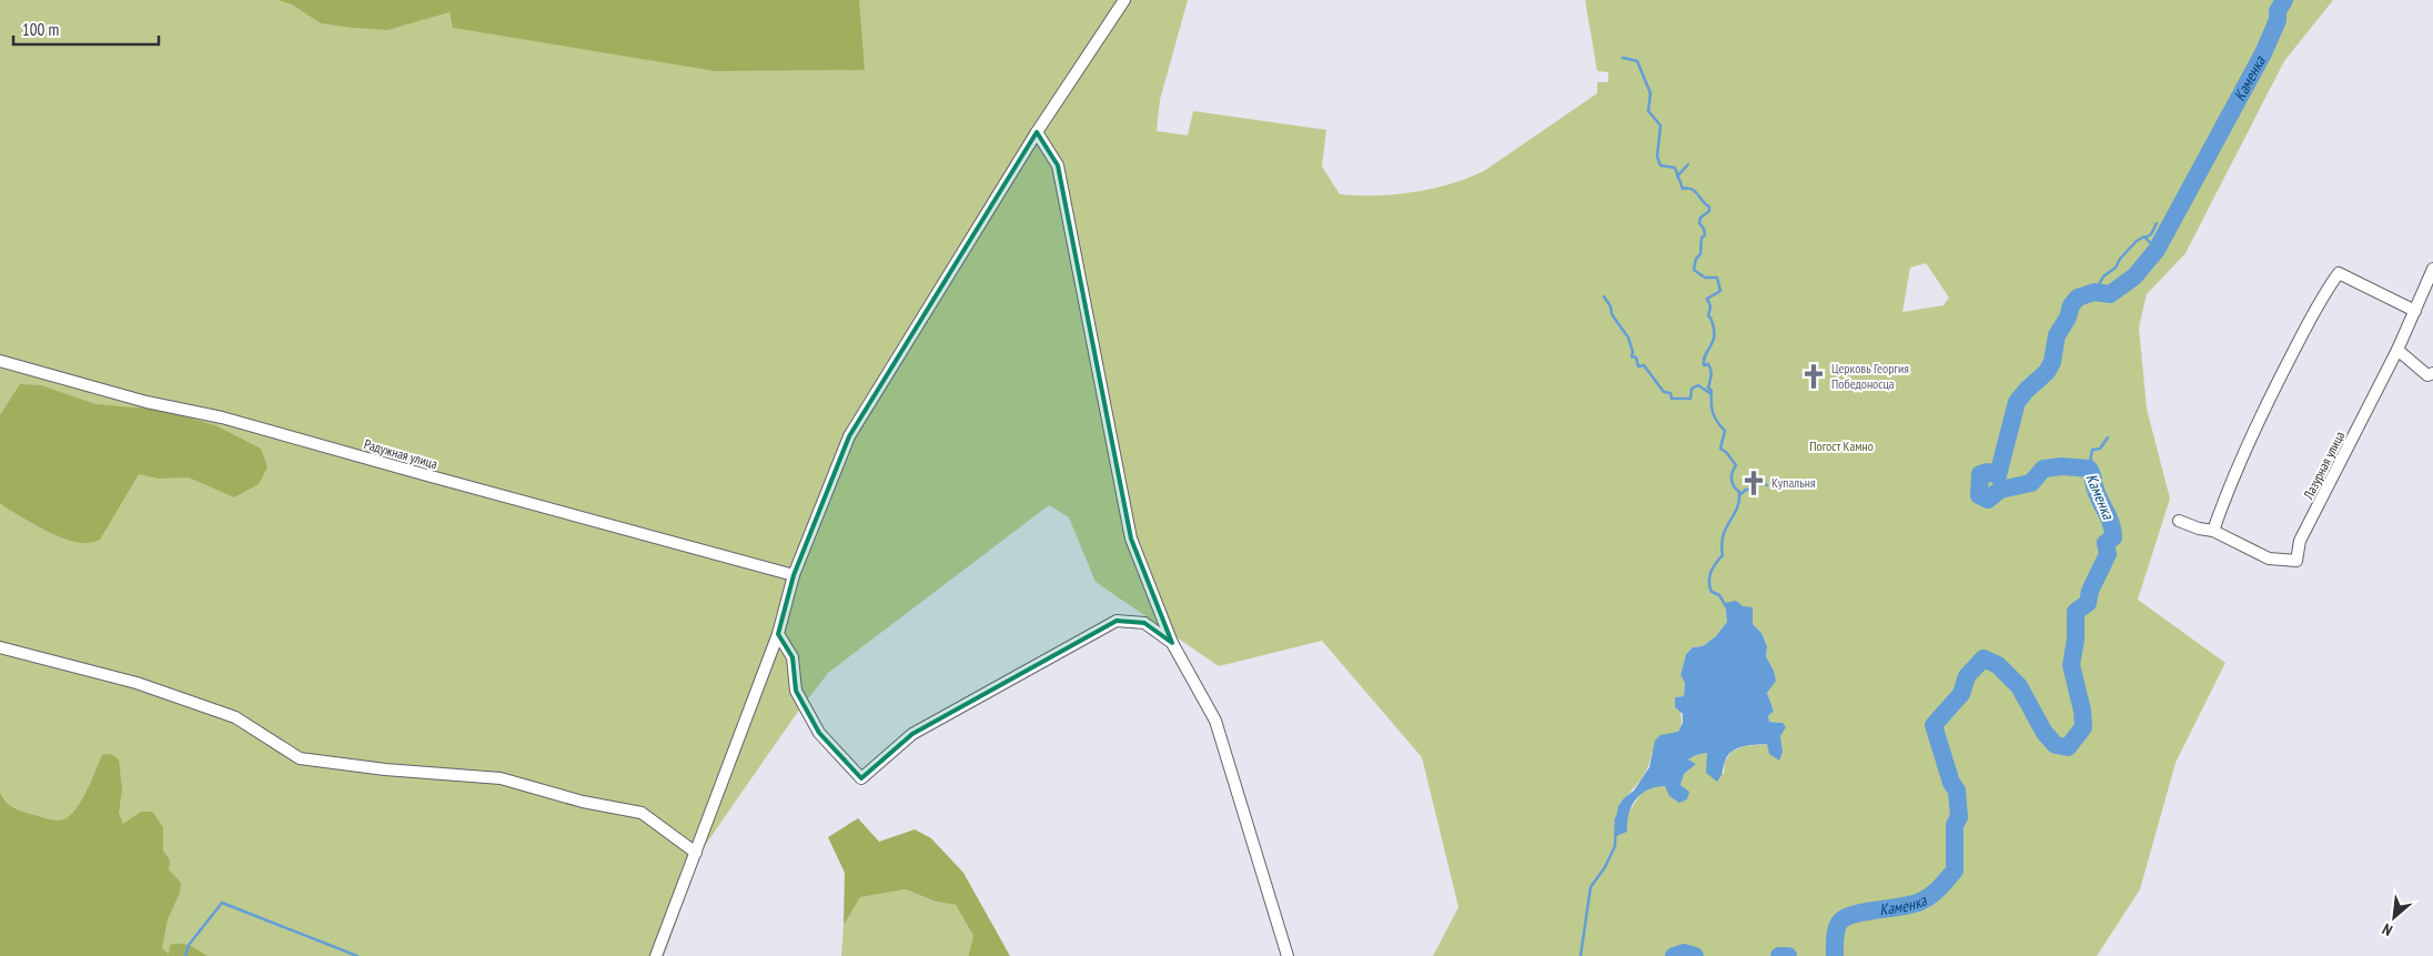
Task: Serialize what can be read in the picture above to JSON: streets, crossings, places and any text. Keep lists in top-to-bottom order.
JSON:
{
  "streets": {
    "street": ["Радужная улица", "Лазурная улица"]
  },
  "water": ["Каменка"],
  "parks": ["Погост Камно"],
  "places": {
    "church": ["Церковь Георгия Победоносца", "Купальня"]
  },
  "scale_bar": "100 m",
  "north": "bottom left"
}
